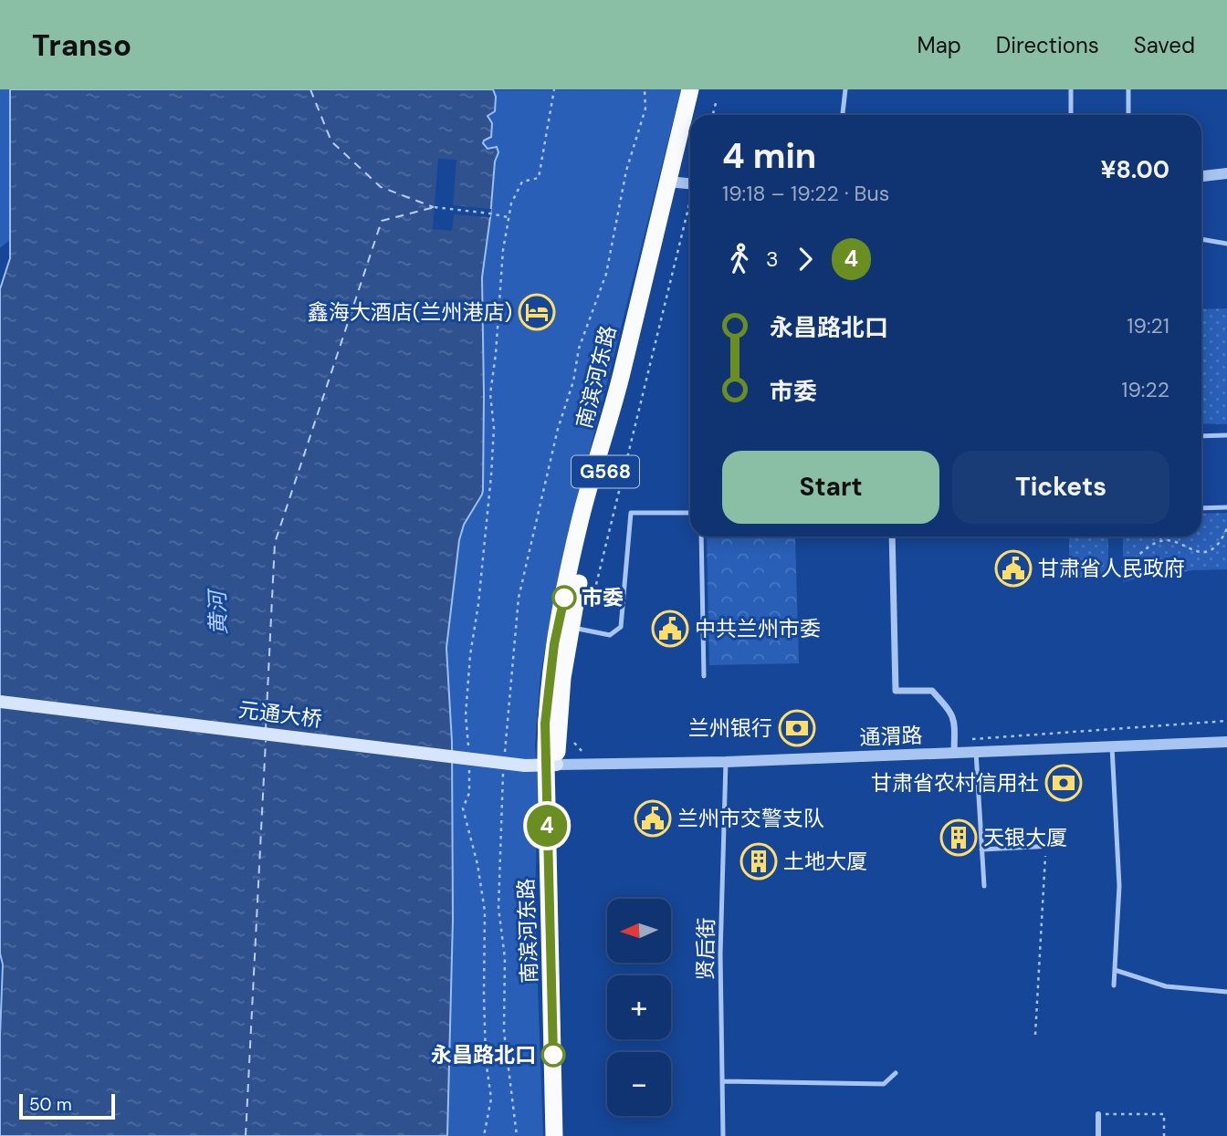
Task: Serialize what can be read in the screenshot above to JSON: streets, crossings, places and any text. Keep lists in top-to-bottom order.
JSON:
{
  "streets": {
    "highway": ["南滨河东路", "G568"],
    "main road": ["元通大桥"],
    "street": ["通渭路"],
    "lane": ["贤后街"]
  },
  "crossings": [
    ["南滨河东路", "元通大桥"],
    ["南滨河东路", "通渭路"],
    ["元通大桥", "通渭路"],
    ["通渭路", "贤后街"]
  ],
  "water": ["黄河"],
  "places": {
    "hotel": ["鑫海大酒店(兰州港店)"],
    "public building": ["甘肃省人民政府", "中共兰州市委", "兰州市交警支队"],
    "other": ["市委", "永昌路北口"],
    "bank": ["兰州银行", "甘肃省农村信用社"],
    "building": ["天银大厦", "土地大厦"]
  },
  "lines": ["bus line 4"],
  "scale_bar": "50 m",
  "north": "left",
  "page": {
    "header": "Transo",
    "nav": ["Map", "Directions", "Saved"],
    "on_map": "4",
    "heading": ["4 min", "19:18 – 19:22 · Bus", "¥8.00"],
    "legs": ["3", "4"],
    "list": [
      {
        "name": "永昌路北口",
        "value": "19:21"
      },
      {
        "name": "市委",
        "value": "19:22"
      }
    ],
    "buttons": ["Start", "Tickets"],
    "map_buttons": ["+", "−"],
    "scale": "50 m"
  }
}
